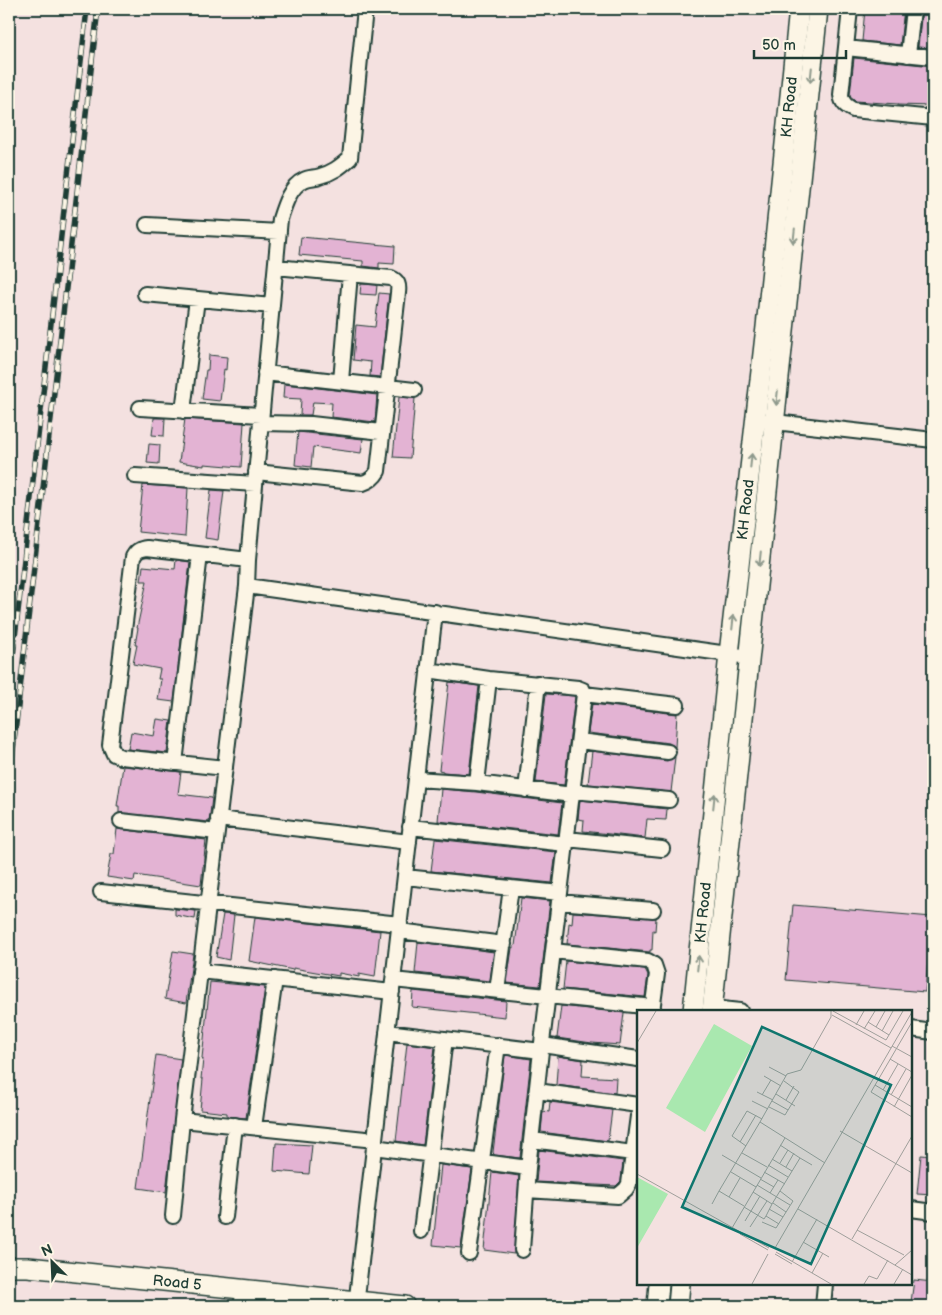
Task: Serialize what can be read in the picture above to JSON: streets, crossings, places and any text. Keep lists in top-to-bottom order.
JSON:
{
  "streets": {
    "main road": ["KH Road", "Road 5"]
  },
  "scale_bar": "50 m",
  "north": "top left"
}
